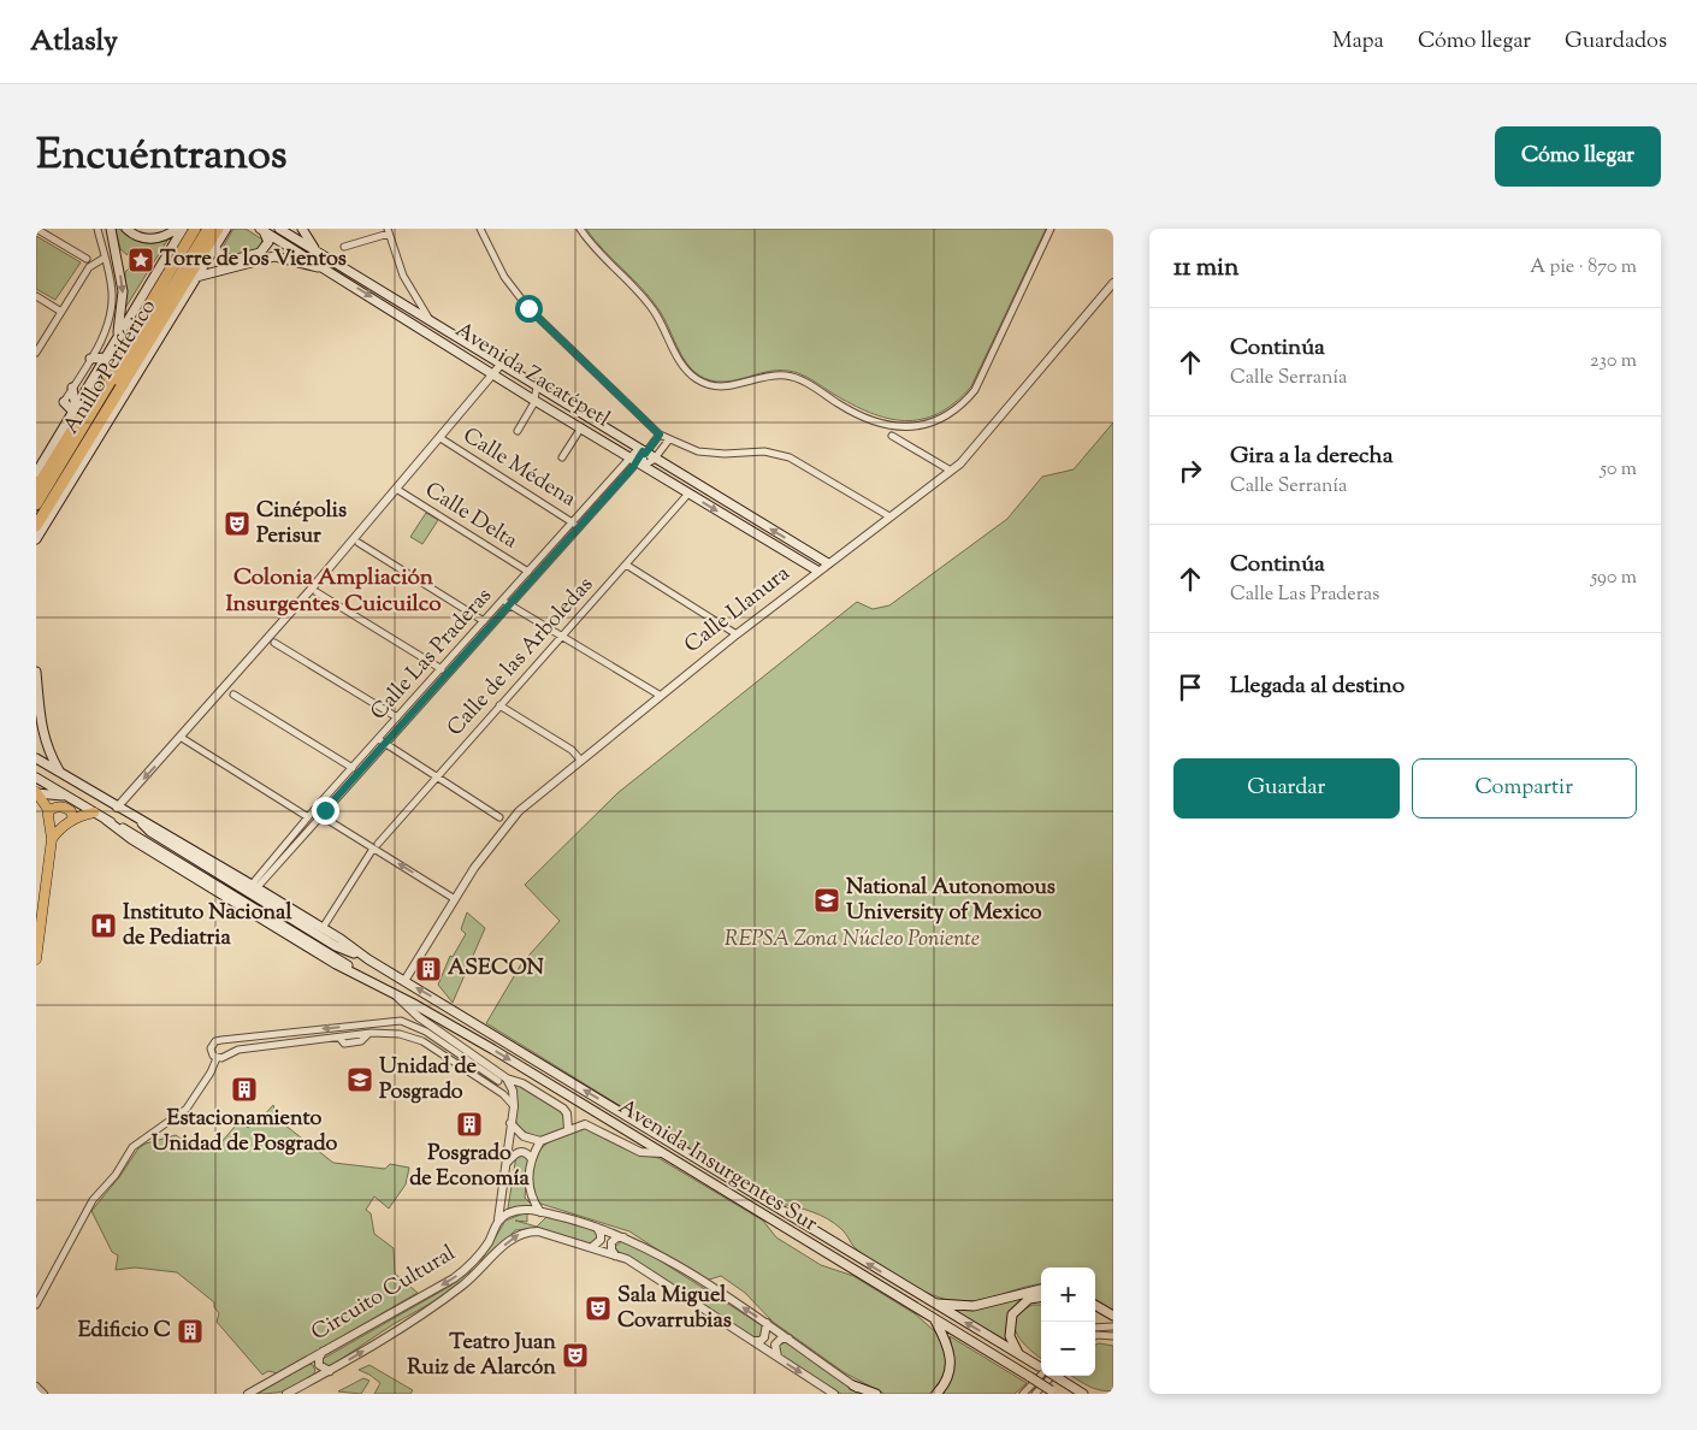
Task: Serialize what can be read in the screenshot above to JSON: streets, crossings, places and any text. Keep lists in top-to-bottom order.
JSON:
{
  "streets": {
    "highway": ["Anillo Periférico"],
    "main road": ["Avenida Zacatépetl", "Avenida Insurgentes Sur"],
    "street": [
      "Calle Médena",
      "Calle Delta",
      "Calle Llanura",
      "Calle Las Praderas",
      "Calle de las Arboledas",
      "Circuito Cultural"
    ]
  },
  "crossings": [
    ["Avenida Zacatépetl", "Calle Llanura"],
    ["Avenida Zacatépetl", "Calle Las Praderas"],
    ["Avenida Zacatépetl", "Calle de las Arboledas"],
    ["Calle Médena", "Calle Las Praderas"],
    ["Calle Delta", "Calle Las Praderas"],
    ["Calle Llanura", "Avenida Insurgentes Sur"],
    ["Calle Las Praderas", "Avenida Insurgentes Sur"],
    ["Calle de las Arboledas", "Avenida Insurgentes Sur"]
  ],
  "districts": ["Colonia Ampliación Insurgentes Cuicuilco"],
  "parks": ["REPSA Zona Núcleo Poniente"],
  "places": {
    "place": ["Torre de los Vientos"],
    "theatre": ["Cinépolis Perisur", "Sala Miguel Covarrubias", "Teatro Juan Ruiz de Alarcón"],
    "school or university": ["National Autonomous University of Mexico", "Unidad de Posgrado"],
    "hospital": ["Instituto Nacional de Pediatria"],
    "building": [
      "ASECON",
      "Estacionamiento Unidad de Posgrado",
      "Posgrado de Economía",
      "Edificio C"
    ]
  },
  "page": {
    "header": "Atlasly",
    "nav": ["Mapa", "Cómo llegar", "Guardados"],
    "title": "Encuéntranos",
    "buttons": [
      "Cómo llegar",
      ["Guardar", "Compartir"]
    ],
    "heading": ["11 min", "A pie · 870 m"],
    "list": [
      ["Continúa", "Calle Serranía", "230 m"],
      ["Gira a la derecha", "Calle Serranía", "50 m"],
      ["Continúa", "Calle Las Praderas", "590 m"],
      "Llegada al destino"
    ],
    "map_buttons": ["+", "−"]
  }
}
